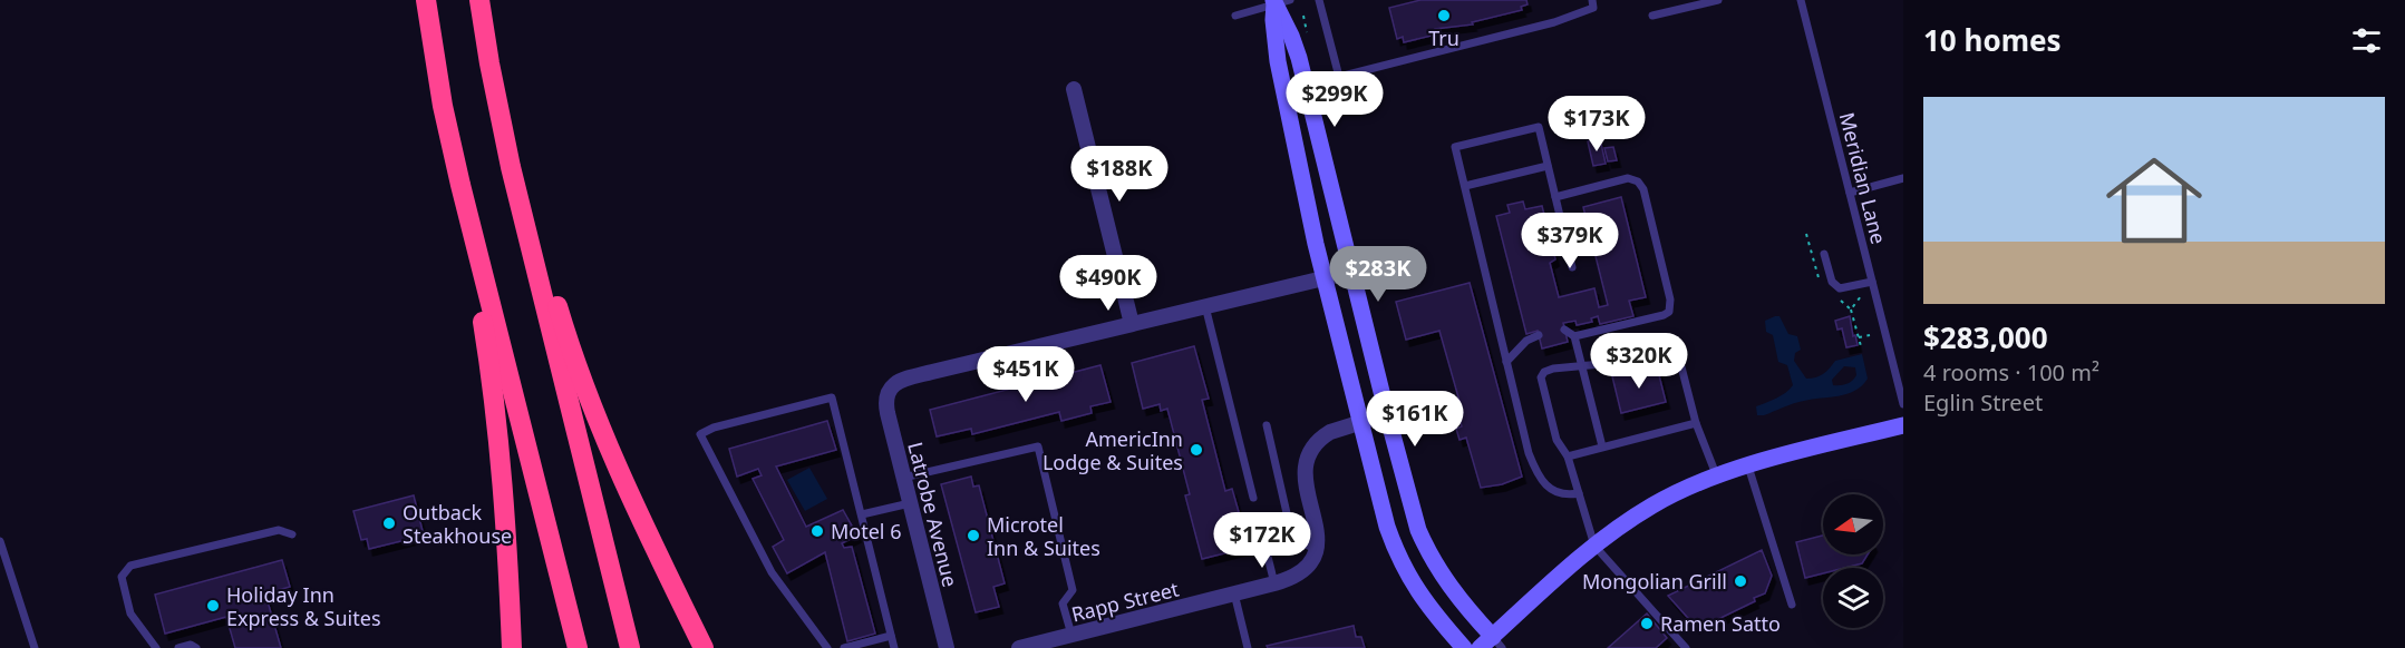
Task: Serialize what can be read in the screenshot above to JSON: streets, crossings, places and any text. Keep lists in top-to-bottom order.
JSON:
{
  "streets": {
    "street": ["Latrobe Avenue", "Rapp Street"],
    "lane": ["Meridian Lane"]
  },
  "places": [
    "Tru",
    "AmericInn Lodge & Suites",
    "Outback Steakhouse",
    "Motel 6",
    "Microtel Inn & Suites",
    "Mongolian Grill",
    "Holiday Inn Express & Suites",
    "Ramen Satto"
  ],
  "north": "left",
  "page": {
    "heading": "10 homes",
    "price": [
      "$299K",
      "$173K",
      "$188K",
      "$379K",
      "$283K",
      "$490K",
      "$320K",
      "$451K",
      "$161K",
      "$172K"
    ],
    "list": [
      {
        "name": "$283,000",
        "note": "4 rooms · 100 m² · Eglin Street"
      }
    ]
  }
}
